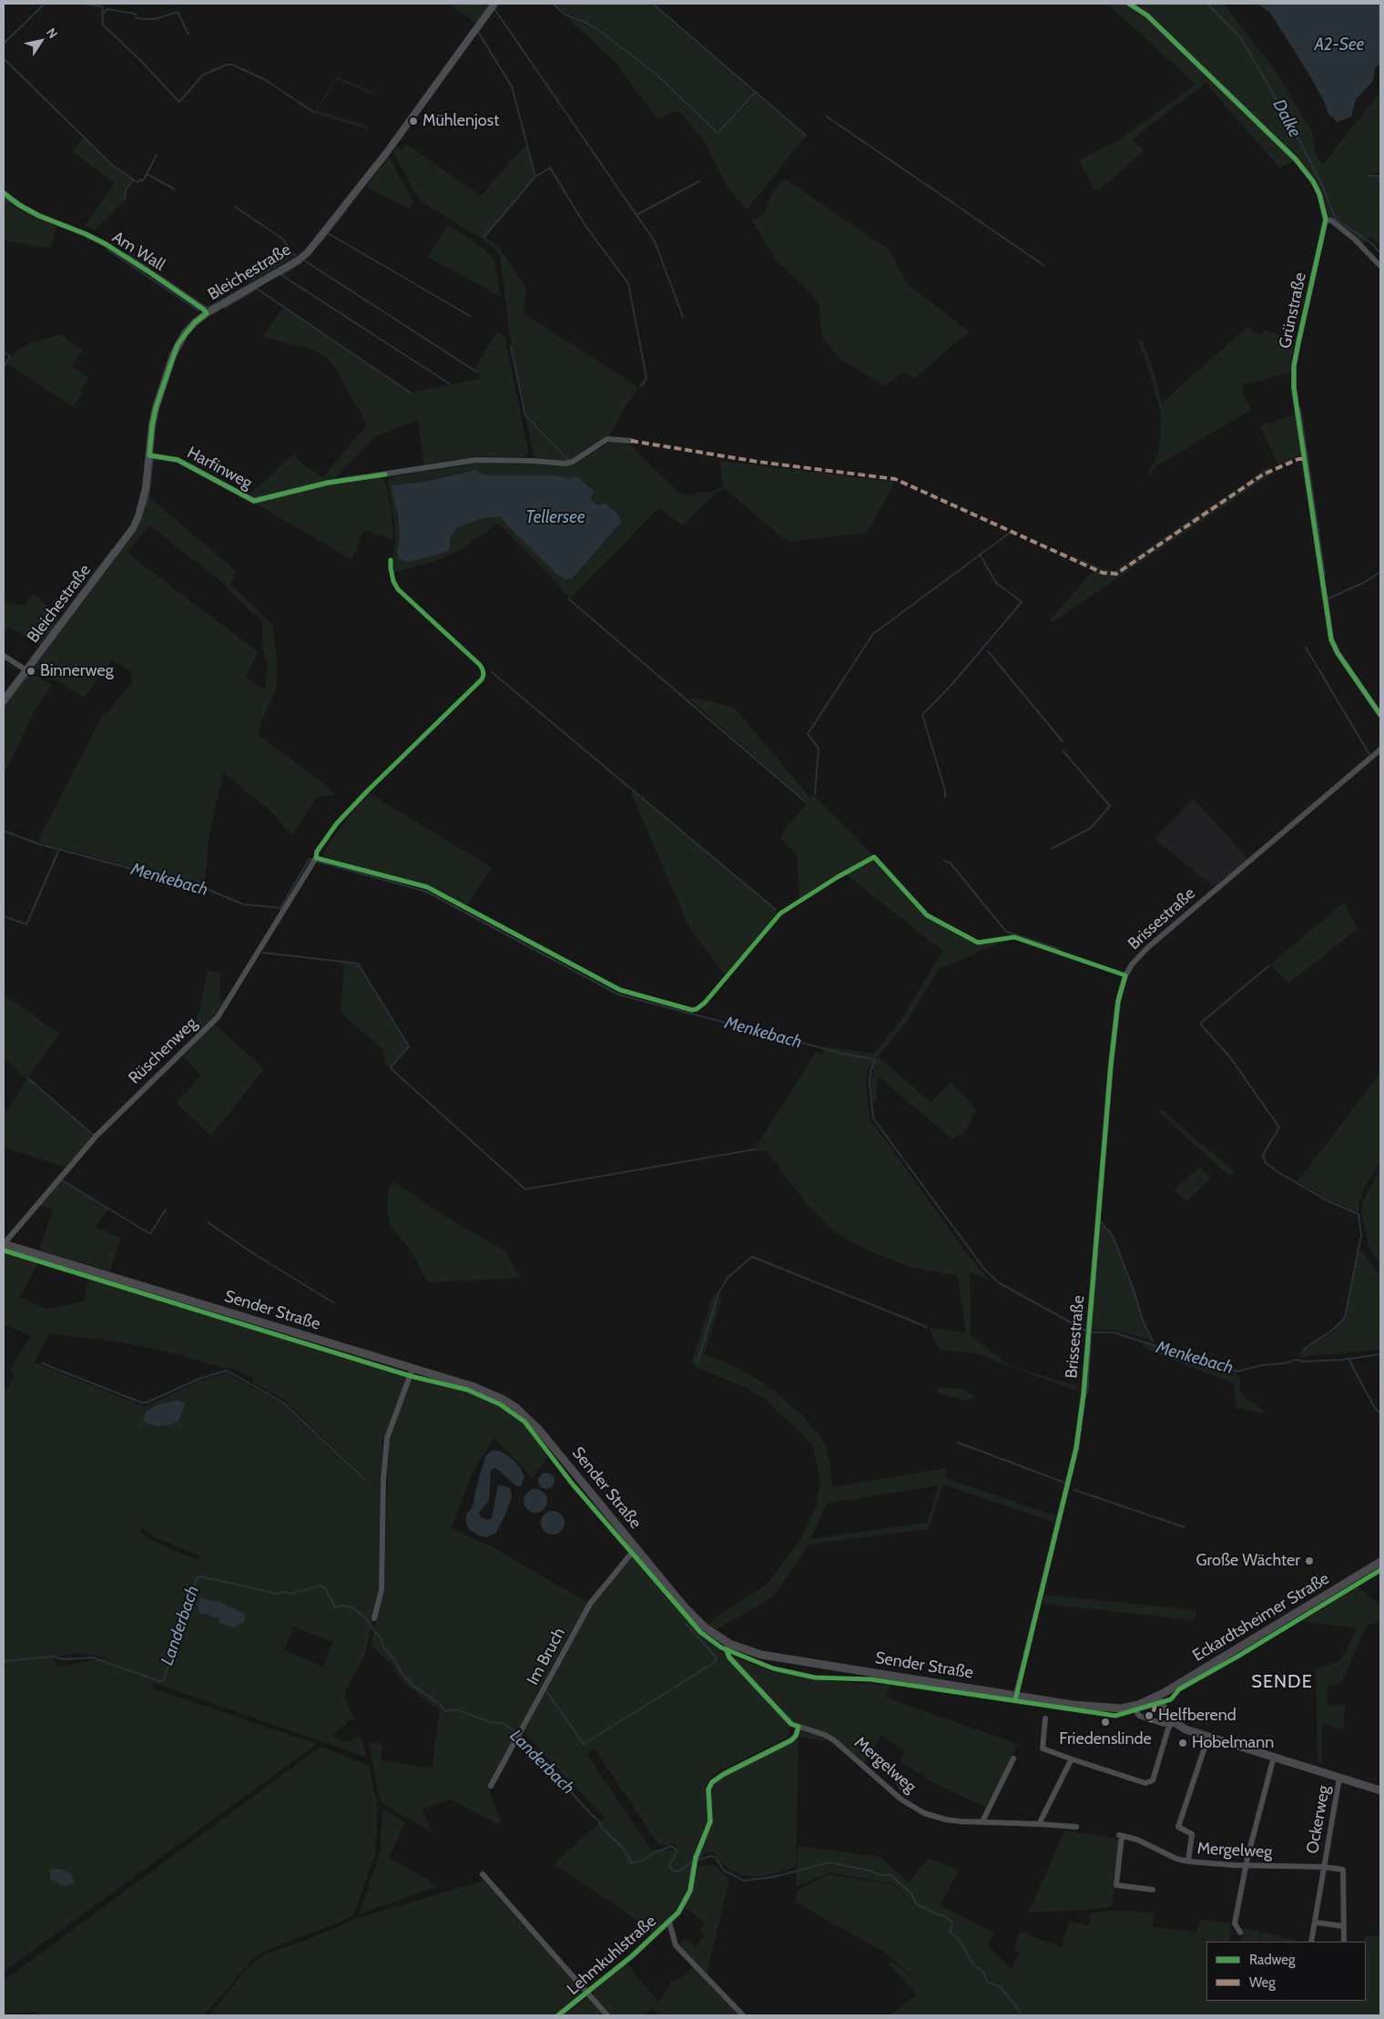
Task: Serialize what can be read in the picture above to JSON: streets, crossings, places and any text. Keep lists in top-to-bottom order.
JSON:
{
  "streets": {
    "main road": ["Sender Straße", "Eckardtsheimer Straße"],
    "street": [
      "Am Wall",
      "Bleichestraße",
      "Grünstraße",
      "Harfinweg",
      "Brissestraße",
      "Rüschenweg",
      "Im Bruch",
      "Mergelweg",
      "Ockerweg",
      "Lehmkuhlstraße"
    ]
  },
  "crossings": [
    ["Am Wall", "Bleichestraße"],
    ["Bleichestraße", "Harfinweg"],
    ["Brissestraße", "Sender Straße"],
    ["Rüschenweg", "Sender Straße"],
    ["Sender Straße", "Eckardtsheimer Straße"],
    ["Sender Straße", "Im Bruch"],
    ["Mergelweg", "Ockerweg"],
    ["Mergelweg", "Lehmkuhlstraße"]
  ],
  "districts": ["SENDE"],
  "water": [
    "A2-See",
    "Dalke",
    "Tellersee",
    "Menkebach",
    "Landerbach"
  ],
  "places": [
    "Mühlenjost",
    "Binnerweg",
    "Große Wächter",
    "Helfberend",
    "Friedenslinde",
    "Hobelmann"
  ],
  "legend": ["Radweg", "Weg"],
  "north": "top right"
}
